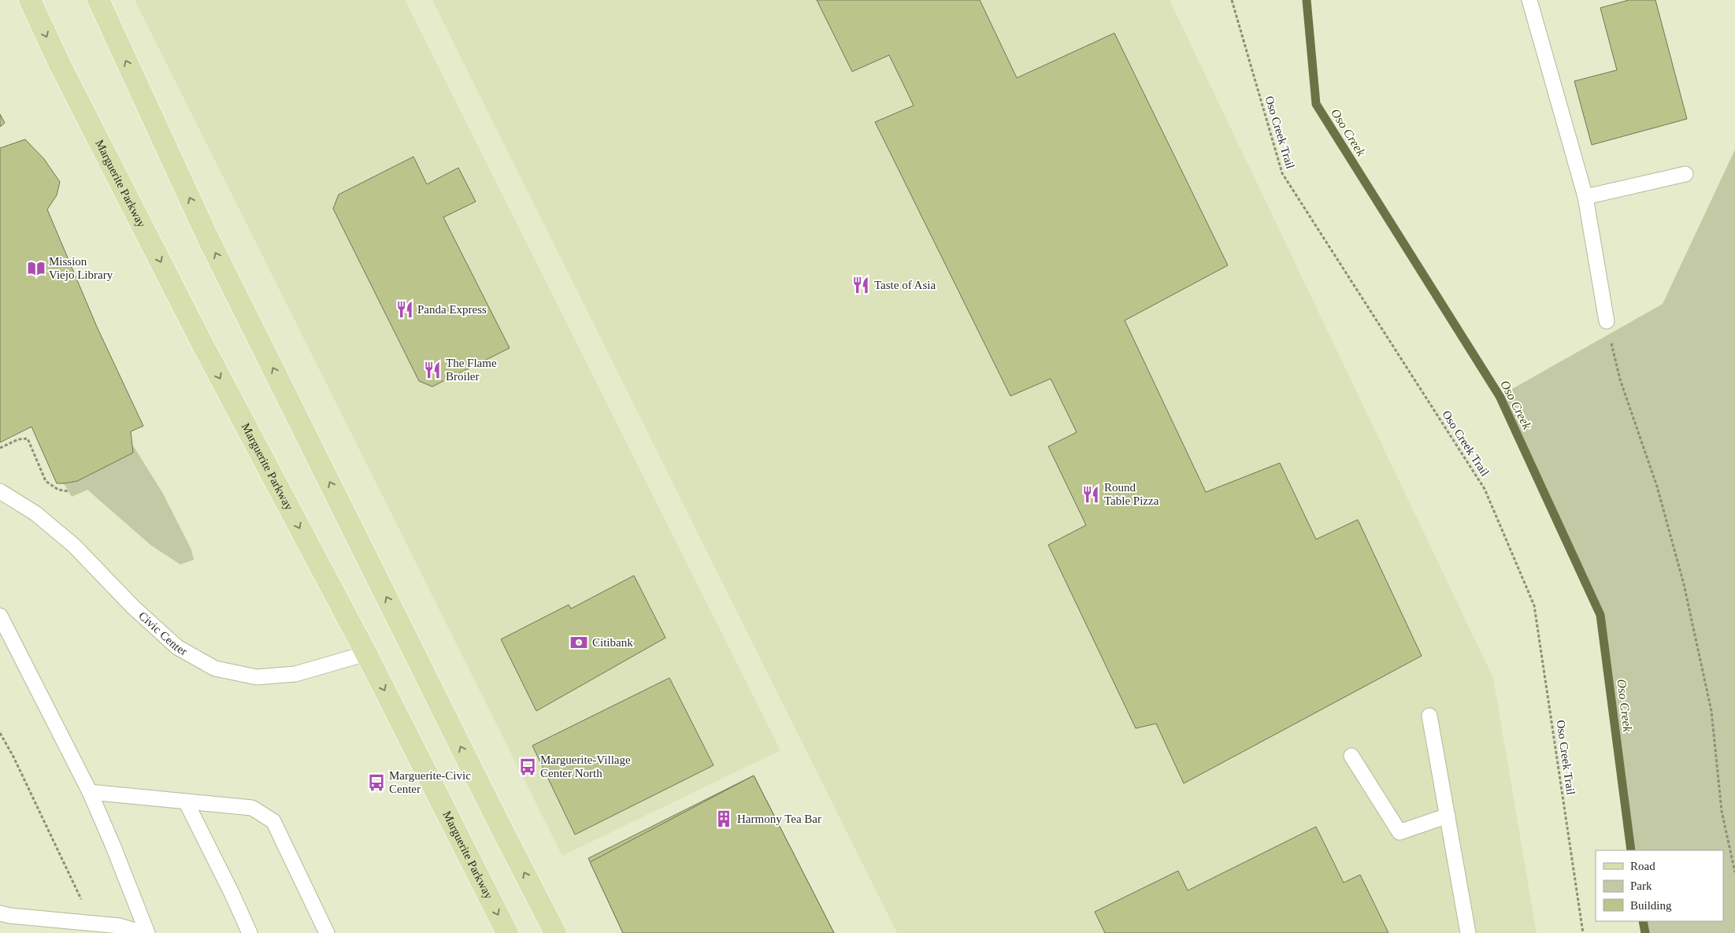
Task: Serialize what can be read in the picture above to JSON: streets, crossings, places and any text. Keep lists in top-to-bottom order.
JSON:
{
  "streets": {
    "main road": ["Marguerite Parkway"],
    "lane": ["Civic Center"],
    "path": ["Oso Creek Trail"]
  },
  "crossings": [
    ["Marguerite Parkway", "Civic Center"]
  ],
  "water": ["Oso Creek"],
  "places": {
    "library": ["Mission Viejo Library"],
    "restaurant": [
      "Taste of Asia",
      "Panda Express",
      "The Flame Broiler",
      "Round Table Pizza"
    ],
    "bank": ["Citibank"],
    "bus stop": ["Marguerite-Village Center North", "Marguerite-Civic Center"],
    "building": ["Harmony Tea Bar"]
  },
  "legend": ["Road", "Park", "Building"]
}
